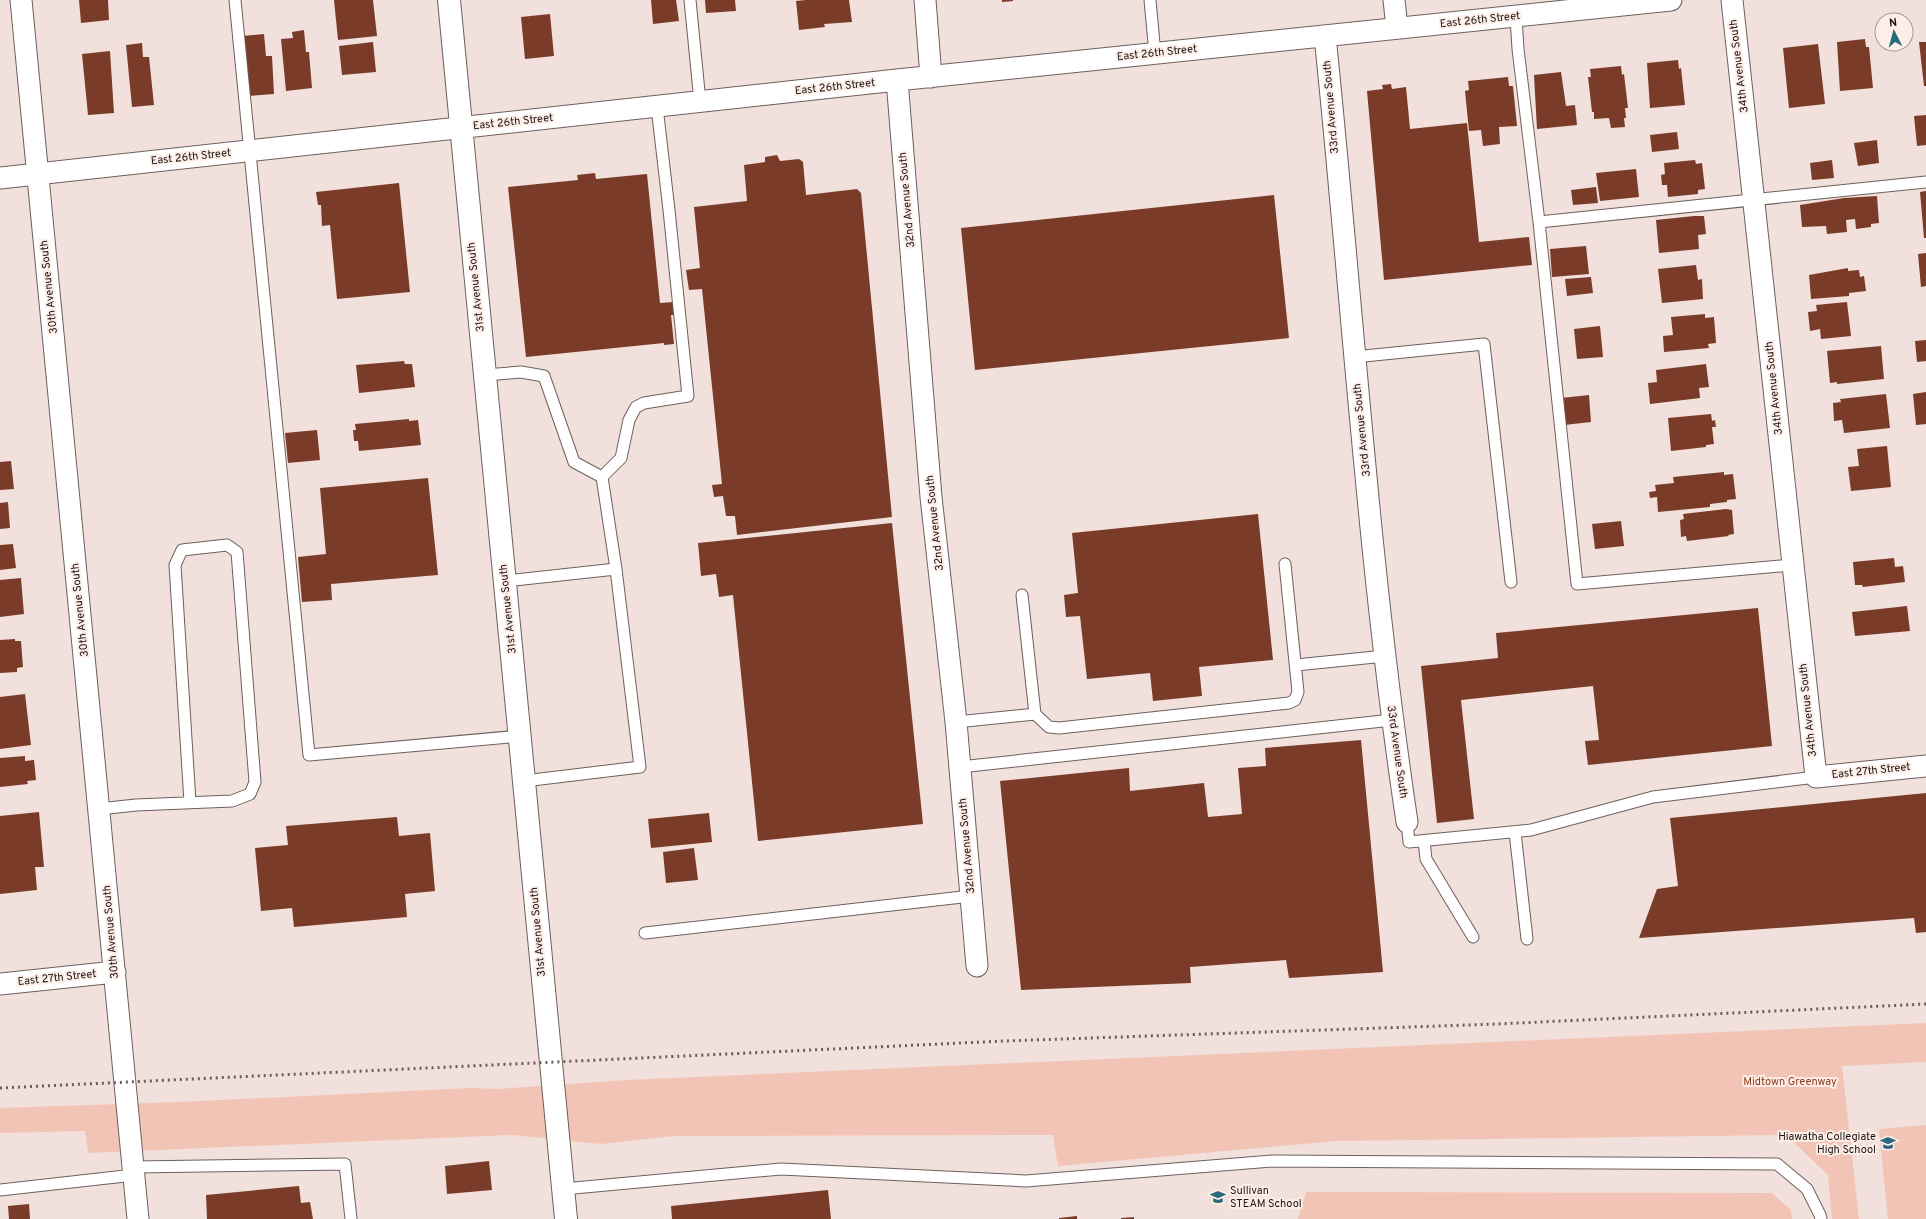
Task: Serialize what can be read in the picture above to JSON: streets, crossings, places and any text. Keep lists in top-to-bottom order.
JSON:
{
  "streets": {
    "street": [
      "East 26th Street",
      "34th Avenue South",
      "33rd Avenue South",
      "32nd Avenue South",
      "30th Avenue South",
      "31st Avenue South",
      "East 27th Street"
    ]
  },
  "crossings": [
    ["East 26th Street", "33rd Avenue South"],
    ["East 26th Street", "32nd Avenue South"],
    ["East 26th Street", "30th Avenue South"],
    ["East 26th Street", "31st Avenue South"],
    ["34th Avenue South", "East 27th Street"],
    ["30th Avenue South", "East 27th Street"]
  ],
  "parks": ["Midtown Greenway"],
  "places": {
    "school or university": ["Hiawatha Collegiate High School", "Sullivan STEAM School"]
  },
  "north": "top"
}
